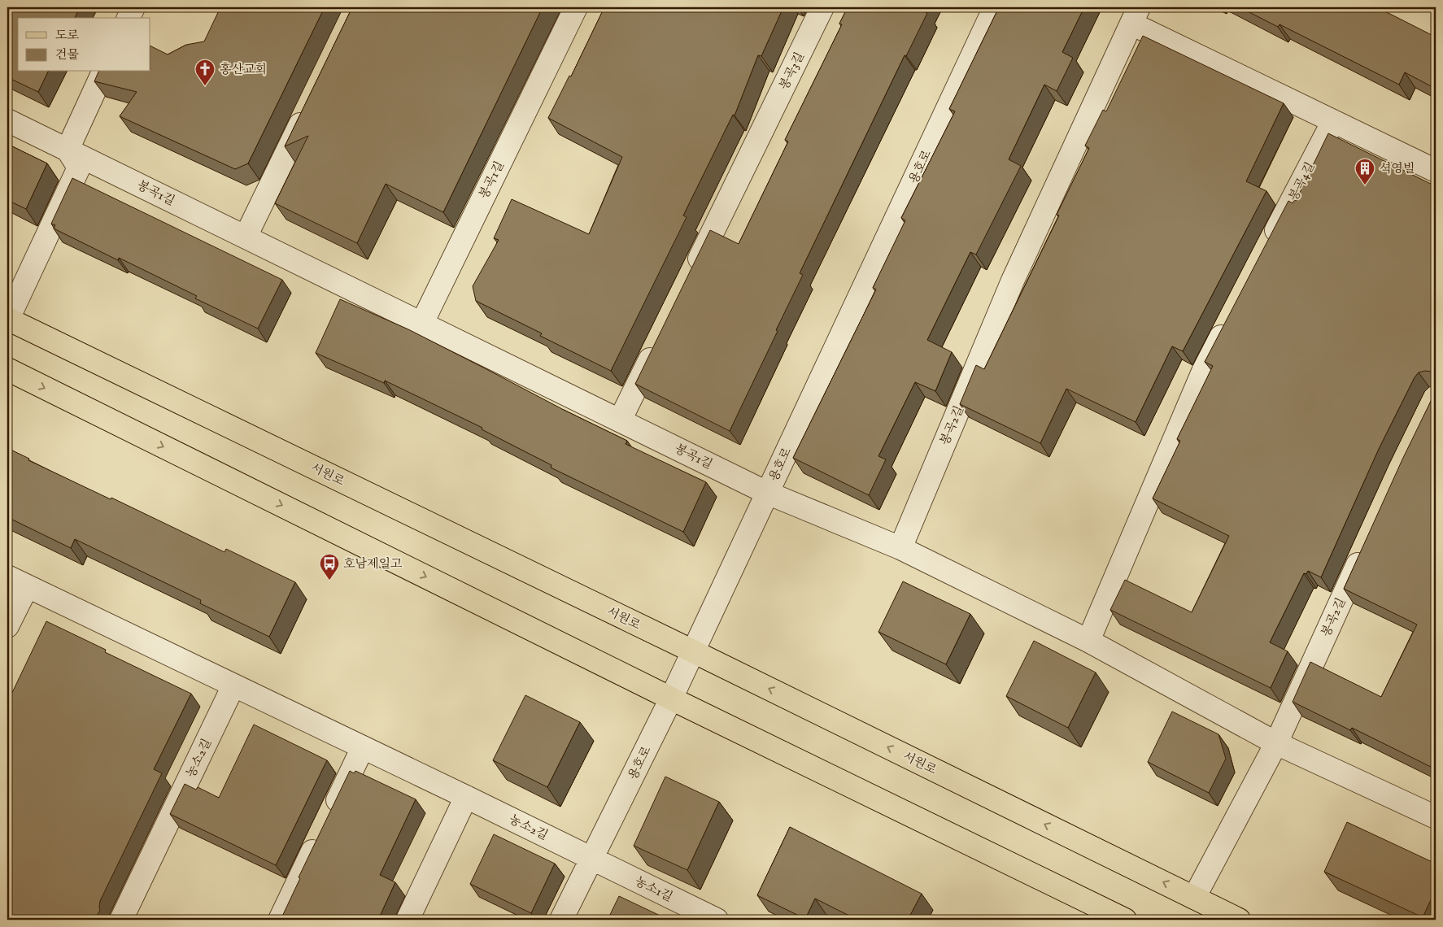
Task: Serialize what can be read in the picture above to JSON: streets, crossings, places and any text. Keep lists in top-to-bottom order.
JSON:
{
  "streets": {
    "main road": ["서원로"],
    "street": [
      "봉곡3길",
      "용호로",
      "봉곡1길",
      "봉곡4길",
      "봉곡2길",
      "농소2길",
      "농소1길"
    ]
  },
  "crossings": [
    ["용호로", "봉곡1길"],
    ["용호로", "서원로"],
    ["용호로", "농소2길"],
    ["용호로", "농소1길"],
    ["봉곡2길", "서원로"],
    ["농소2길", "농소1길"]
  ],
  "places": {
    "church": ["홍산교회"],
    "building": ["셕영빌"],
    "bus stop": ["호남제일고"]
  },
  "legend": ["도로", "건물"]
}
